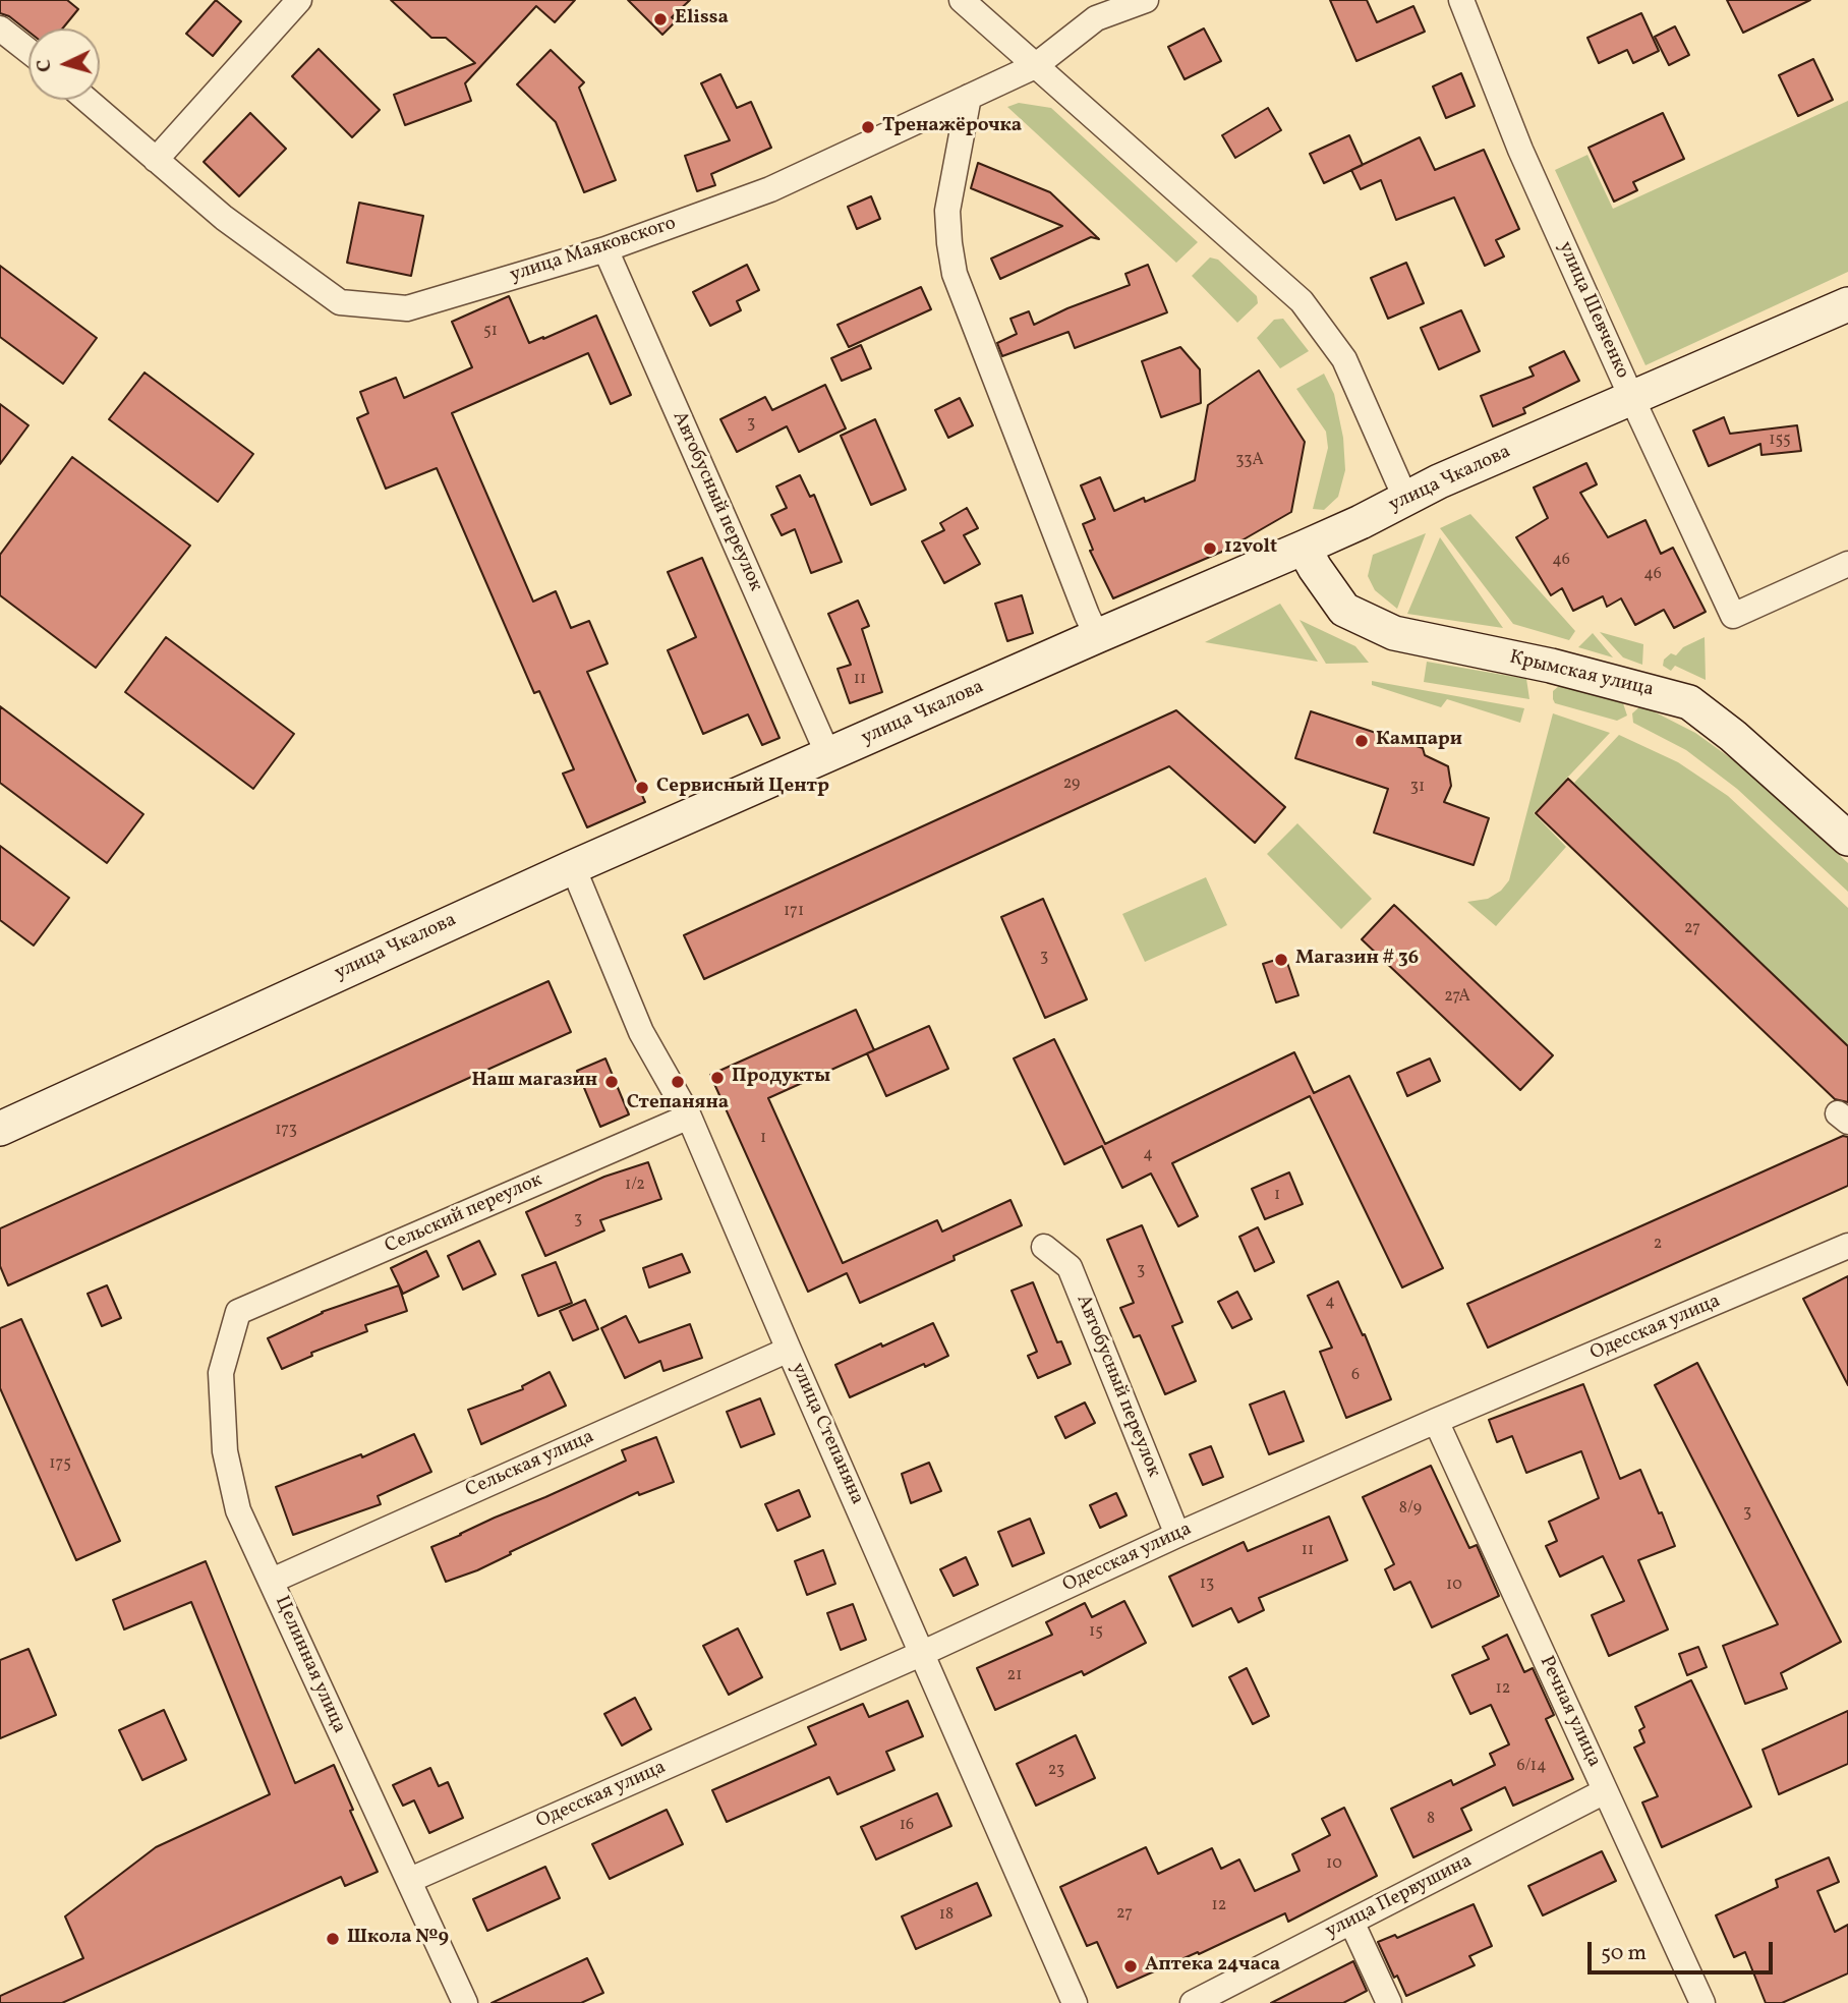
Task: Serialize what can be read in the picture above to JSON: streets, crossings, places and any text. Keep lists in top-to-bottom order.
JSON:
{
  "streets": {
    "main road": ["улица Чкалова", "Крымская улица"],
    "street": [
      "улица Маяковского",
      "улица Шевченко",
      "Автобусный переулок",
      "Сельский переулок",
      "Одесская улица",
      "улица Степаняна",
      "Сельская улица",
      "Целинная улица",
      "Речная улица",
      "улица Первушина"
    ]
  },
  "crossings": [
    ["улица Маяковского", "Автобусный переулок"],
    ["улица Шевченко", "улица Чкалова"],
    ["улица Чкалова", "Автобусный переулок"],
    ["улица Чкалова", "Крымская улица"],
    ["улица Чкалова", "улица Степаняна"],
    ["Автобусный переулок", "Одесская улица"],
    ["Сельский переулок", "улица Степаняна"],
    ["Сельский переулок", "Целинная улица"],
    ["Одесская улица", "улица Степаняна"],
    ["Одесская улица", "Целинная улица"],
    ["Одесская улица", "Речная улица"],
    ["улица Степаняна", "Сельская улица"],
    ["Сельская улица", "Целинная улица"],
    ["Речная улица", "улица Первушина"]
  ],
  "places": [
    "Elissa",
    "Тренажёрочка",
    "12volt",
    "Кампари",
    "Сервисный Центр",
    "Магазин # 36",
    "Продукты",
    "Наш магазин",
    "Степаняна",
    "Школа №9",
    "Аптека 24часа"
  ],
  "house_numbers": [
    "51",
    "3",
    "155",
    "33А",
    "46",
    "46",
    "11",
    "29",
    "31",
    "171",
    "27",
    "3",
    "27А",
    "173",
    "1",
    "4",
    "1/2",
    "1",
    "3",
    "2",
    "3",
    "4",
    "6",
    "175",
    "8/9",
    "3",
    "11",
    "13",
    "10",
    "15",
    "21",
    "12",
    "6/14",
    "23",
    "8",
    "16",
    "10",
    "12",
    "27",
    "18"
  ],
  "scale_bar": "50 m",
  "north": "left"
}
